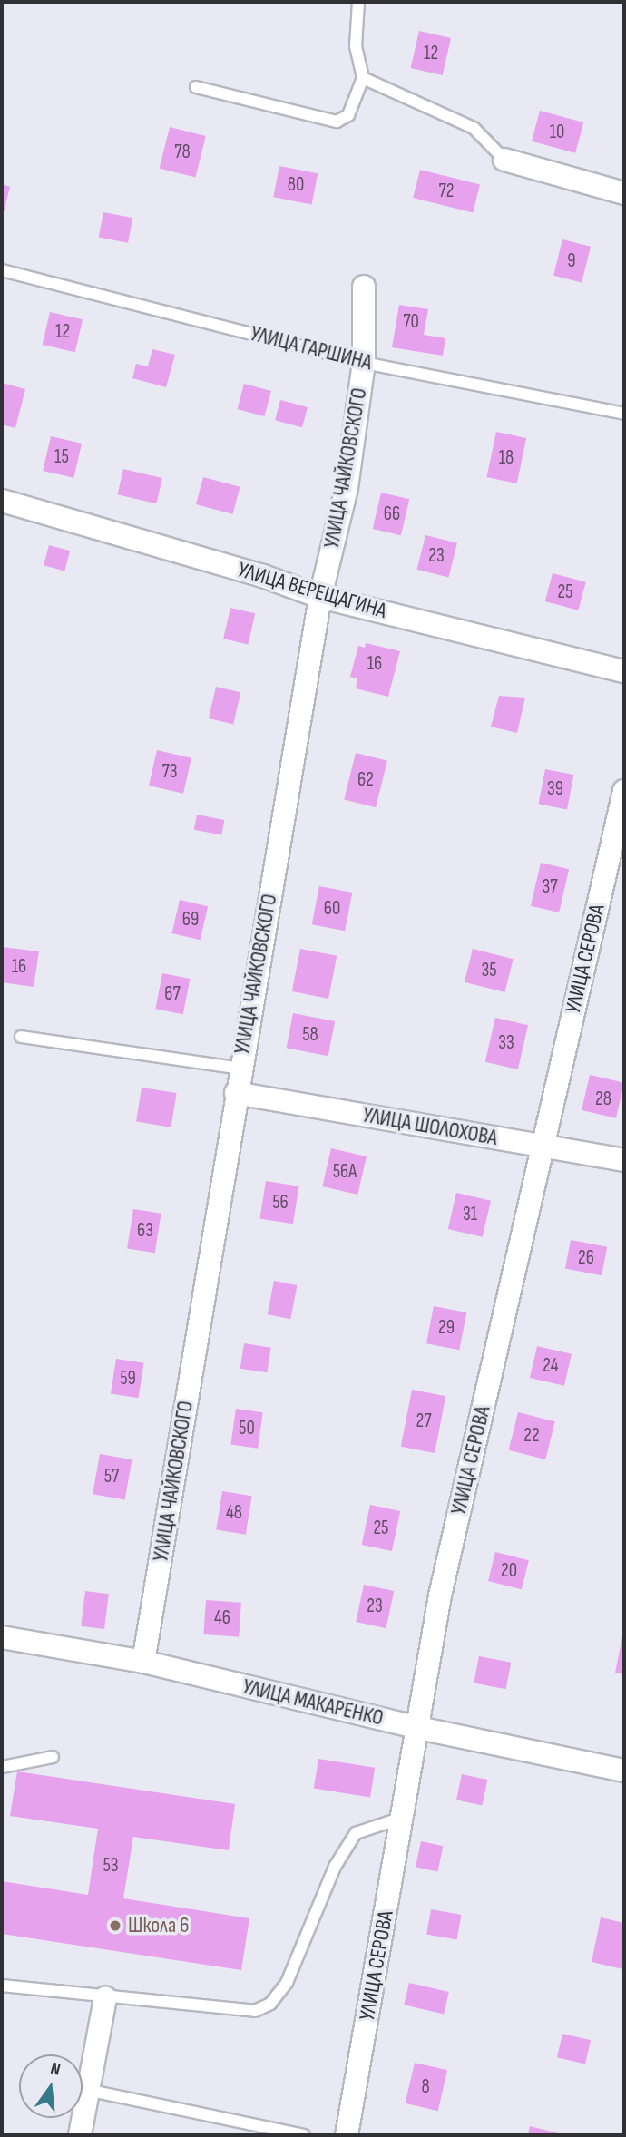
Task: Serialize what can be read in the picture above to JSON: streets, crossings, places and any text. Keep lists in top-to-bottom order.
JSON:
{
  "streets": {
    "street": [
      "УЛИЦА ЧАЙКОВСКОГО",
      "УЛИЦА ВЕРЕЩАГИНА",
      "УЛИЦА СЕРОВА",
      "УЛИЦА ШОЛОХОВА",
      "УЛИЦА МАКАРЕНКО"
    ],
    "lane": ["УЛИЦА ГАРШИНА"]
  },
  "crossings": [
    ["УЛИЦА ГАРШИНА", "УЛИЦА ЧАЙКОВСКОГО"],
    ["УЛИЦА ЧАЙКОВСКОГО", "УЛИЦА ВЕРЕЩАГИНА"],
    ["УЛИЦА ЧАЙКОВСКОГО", "УЛИЦА ШОЛОХОВА"],
    ["УЛИЦА ЧАЙКОВСКОГО", "УЛИЦА МАКАРЕНКО"],
    ["УЛИЦА СЕРОВА", "УЛИЦА ШОЛОХОВА"],
    ["УЛИЦА СЕРОВА", "УЛИЦА МАКАРЕНКО"]
  ],
  "places": ["Школа 6"],
  "house_numbers": [
    "12",
    "10",
    "78",
    "80",
    "72",
    "9",
    "70",
    "12",
    "15",
    "18",
    "66",
    "23",
    "25",
    "16",
    "73",
    "62",
    "39",
    "37",
    "60",
    "69",
    "16",
    "35",
    "67",
    "58",
    "33",
    "28",
    "56А",
    "56",
    "31",
    "63",
    "26",
    "29",
    "24",
    "59",
    "27",
    "50",
    "22",
    "57",
    "48",
    "25",
    "20",
    "23",
    "46",
    "53",
    "8"
  ],
  "north": "top"
}
